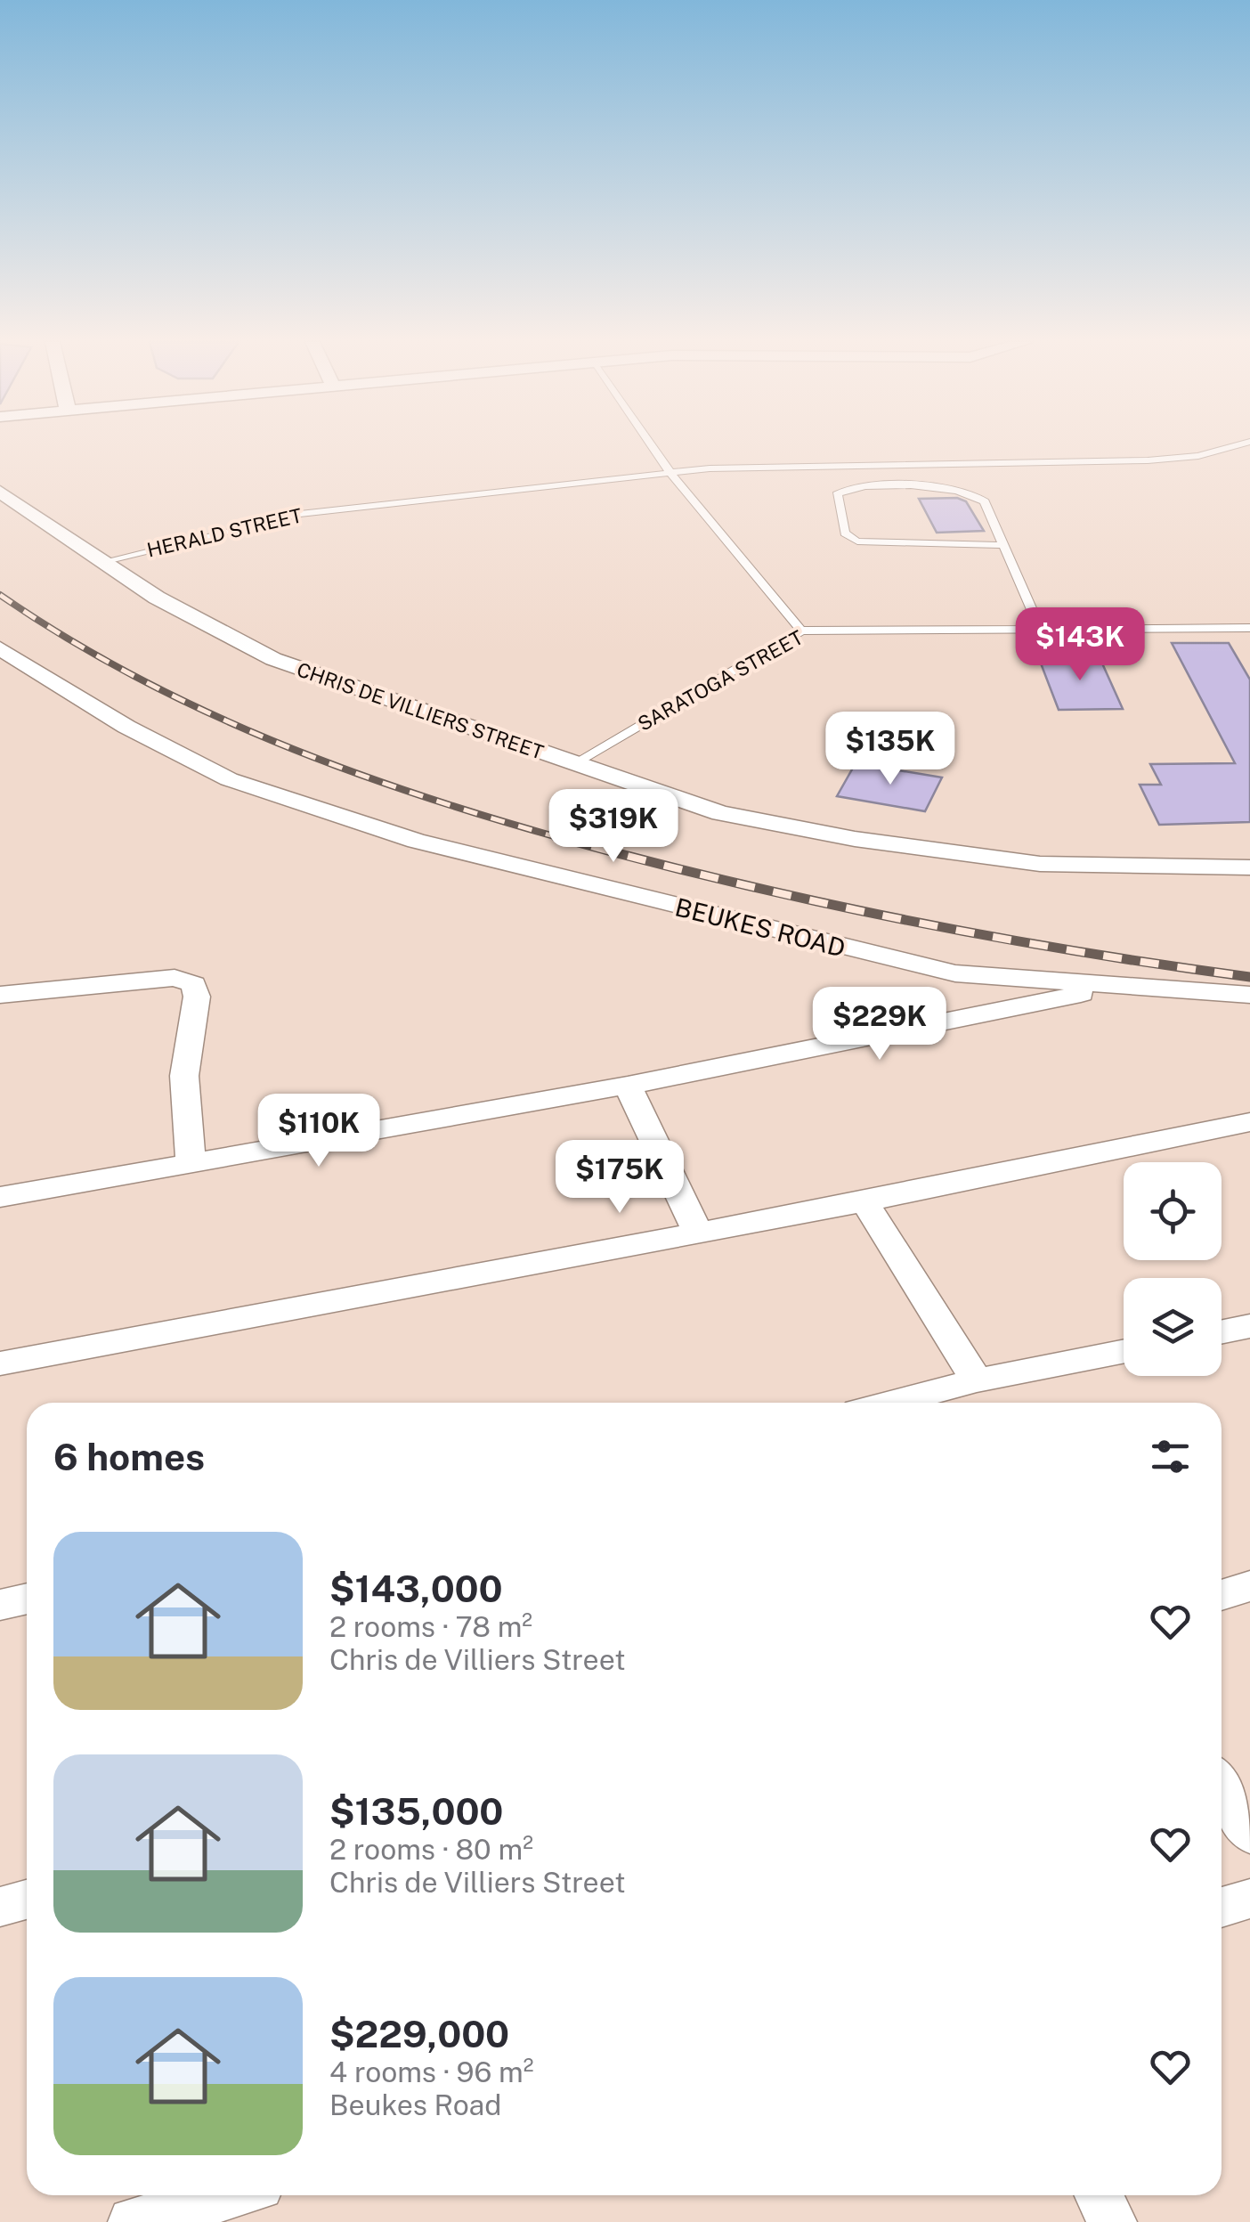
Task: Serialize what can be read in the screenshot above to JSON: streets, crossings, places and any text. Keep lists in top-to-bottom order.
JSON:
{
  "streets": {
    "street": ["CHRIS DE VILLIERS STREET", "BEUKES ROAD"],
    "lane": ["HERALD STREET", "SARATOGA STREET"]
  },
  "crossings": [
    ["HERALD STREET", "CHRIS DE VILLIERS STREET"],
    ["SARATOGA STREET", "CHRIS DE VILLIERS STREET"]
  ],
  "page": {
    "price": [
      "$143K",
      "$135K",
      "$319K",
      "$229K",
      "$110K",
      "$175K"
    ],
    "heading": "6 homes",
    "list": [
      {
        "name": "$143,000",
        "note": "2 rooms · 78 m² · Chris de Villiers Street"
      },
      {
        "name": "$135,000",
        "note": "2 rooms · 80 m² · Chris de Villiers Street"
      },
      {
        "name": "$229,000",
        "note": "4 rooms · 96 m² · Beukes Road"
      }
    ]
  }
}
